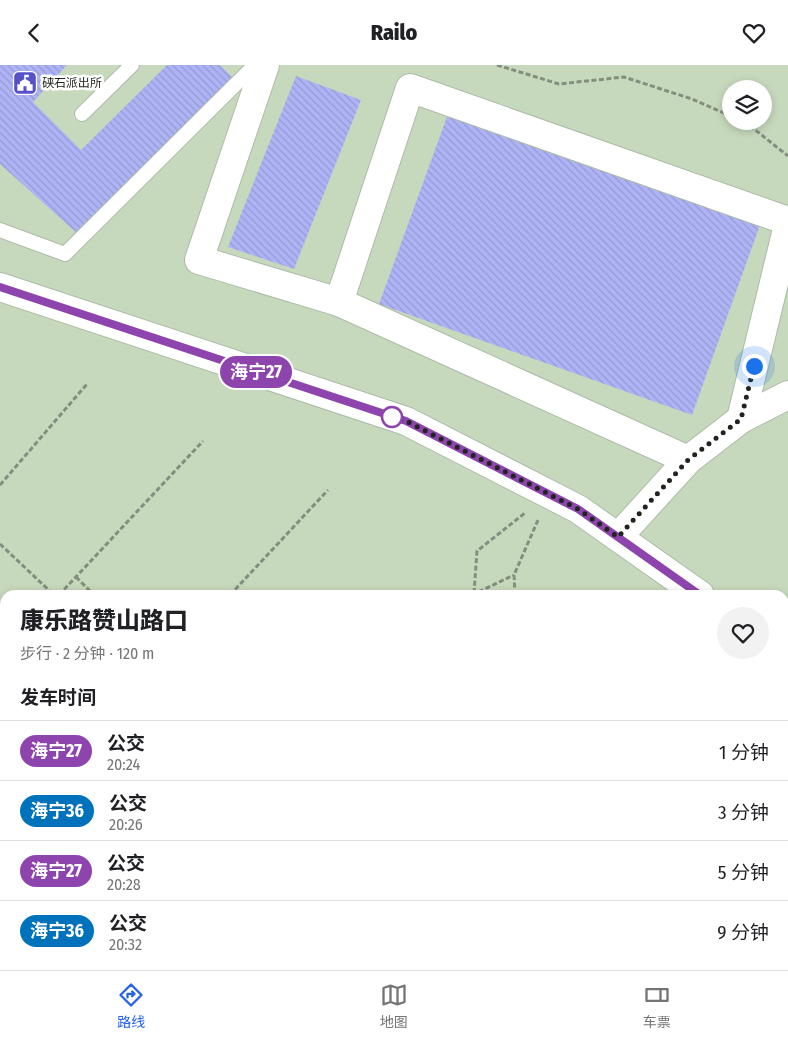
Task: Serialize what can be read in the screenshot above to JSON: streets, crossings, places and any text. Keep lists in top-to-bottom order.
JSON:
{
  "places": {
    "public building": ["硖石派出所"]
  },
  "lines": ["bus line 海宁27"],
  "page": {
    "header": "Railo",
    "on_map": "海宁27",
    "heading": [
      ["康乐路赞山路口", "步行 · 2 分钟 · 120 m"],
      "发车时间"
    ],
    "list": [
      {
        "mark": "海宁27",
        "name": "公交",
        "note": "20:24",
        "value": "1 分钟"
      },
      {
        "mark": "海宁36",
        "name": "公交",
        "note": "20:26",
        "value": "3 分钟"
      },
      {
        "mark": "海宁27",
        "name": "公交",
        "note": "20:28",
        "value": "5 分钟"
      },
      {
        "mark": "海宁36",
        "name": "公交",
        "note": "20:32",
        "value": "9 分钟"
      }
    ],
    "tabs": ["路线", "地图", "车票"]
  }
}
